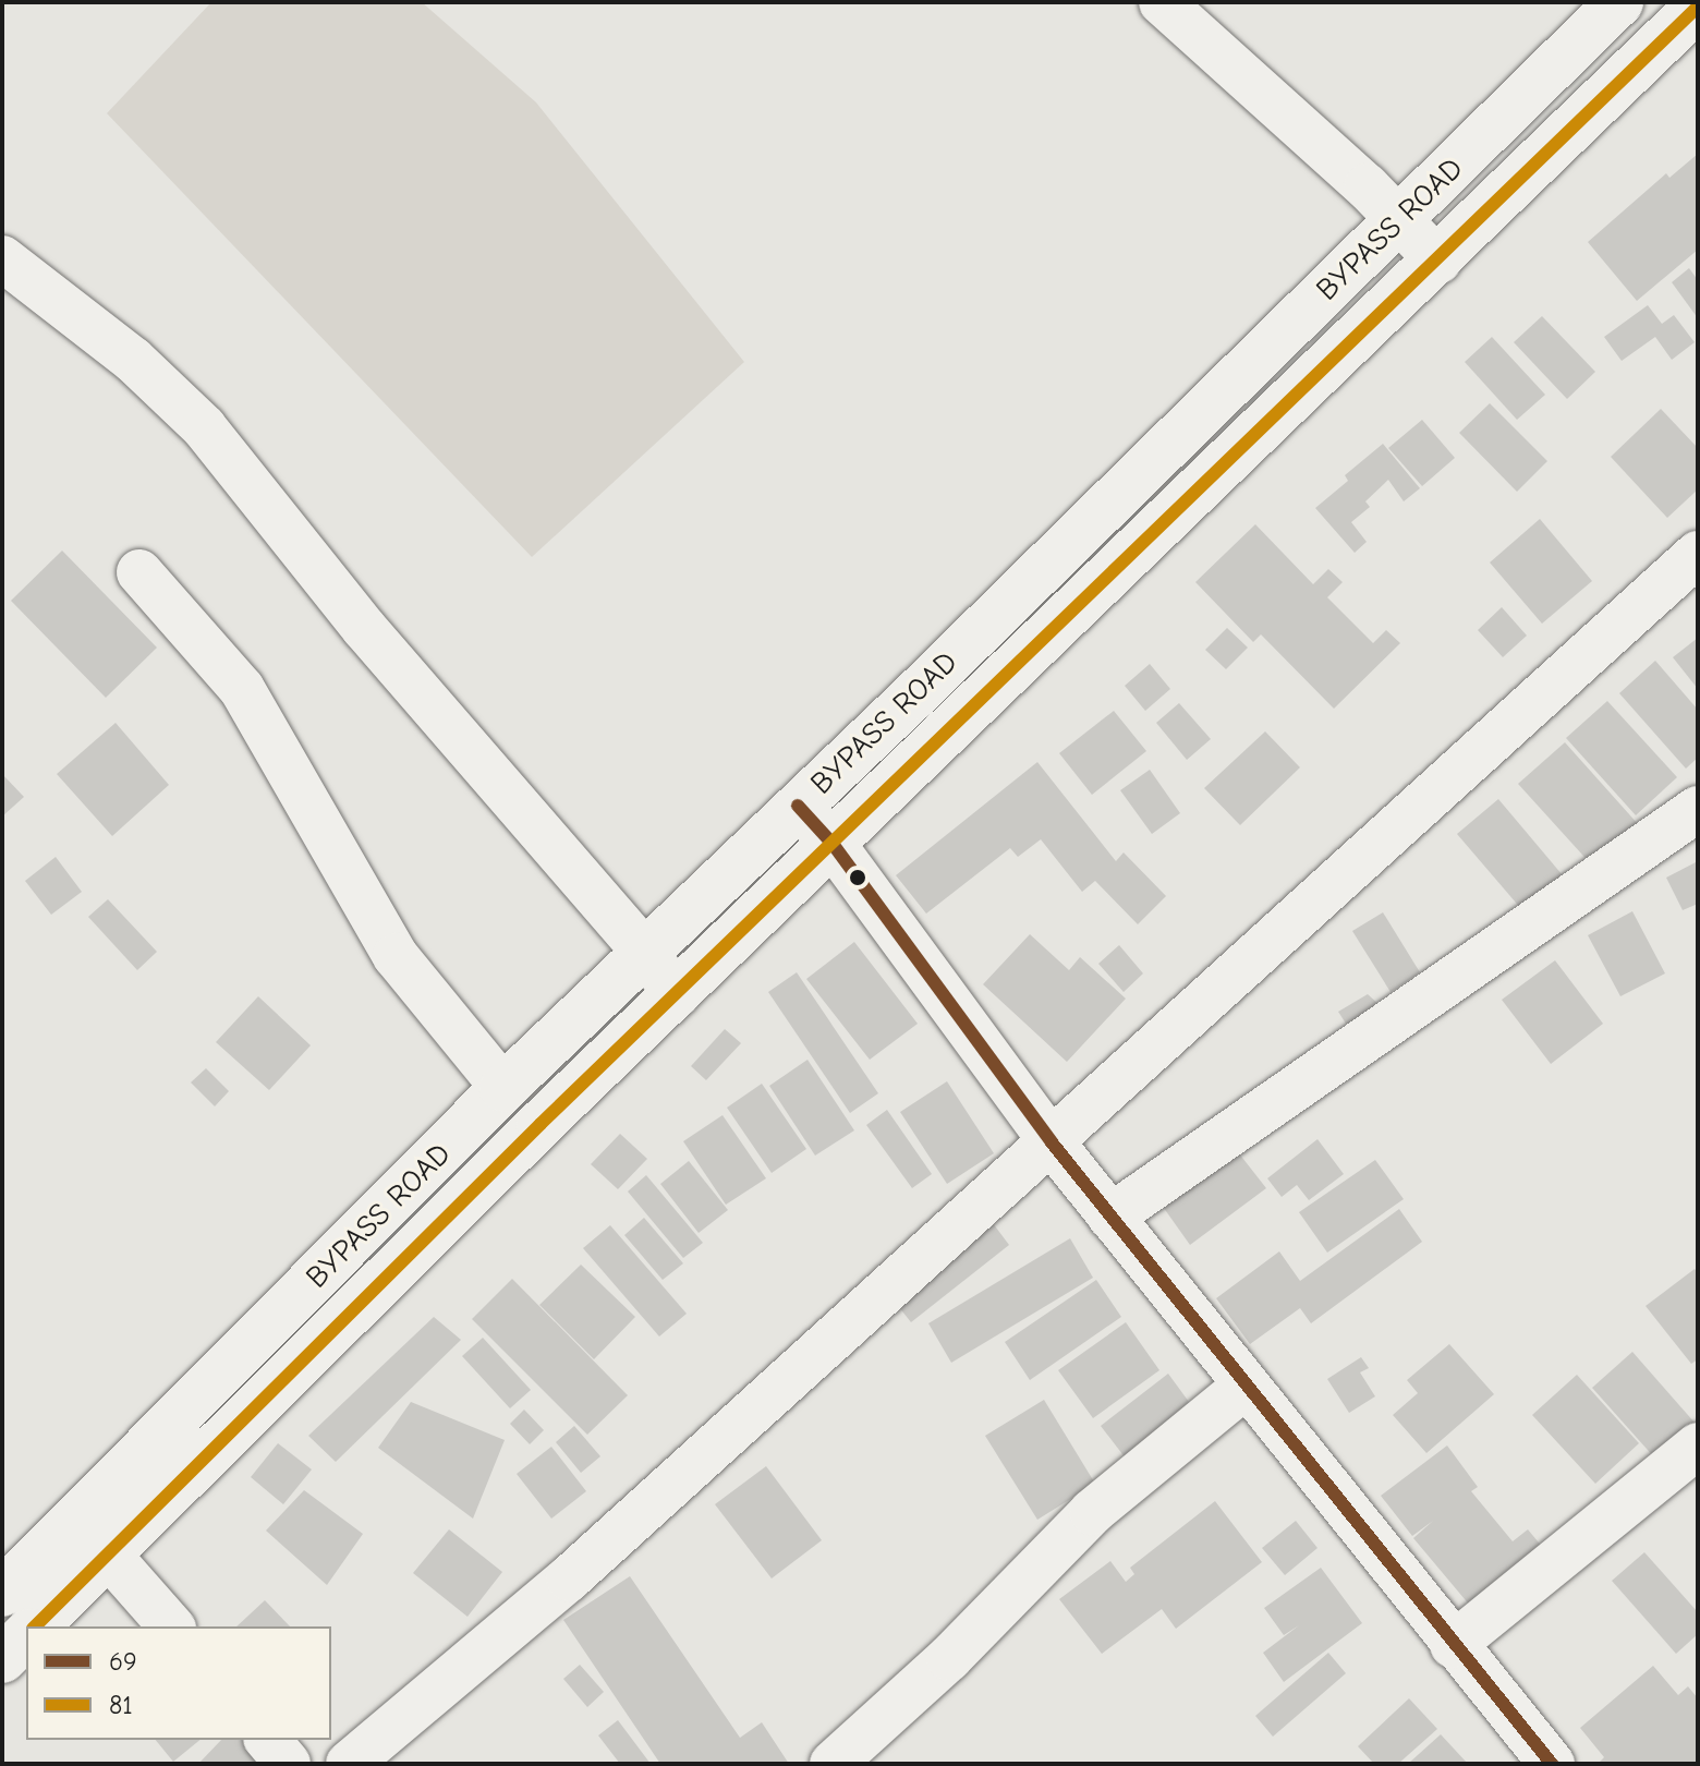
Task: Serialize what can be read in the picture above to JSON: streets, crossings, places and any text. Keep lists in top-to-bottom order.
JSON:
{
  "streets": {
    "highway": ["BYPASS ROAD"]
  },
  "lines": ["transit line 81", "transit line 69"],
  "legend": ["69", "81"]
}
